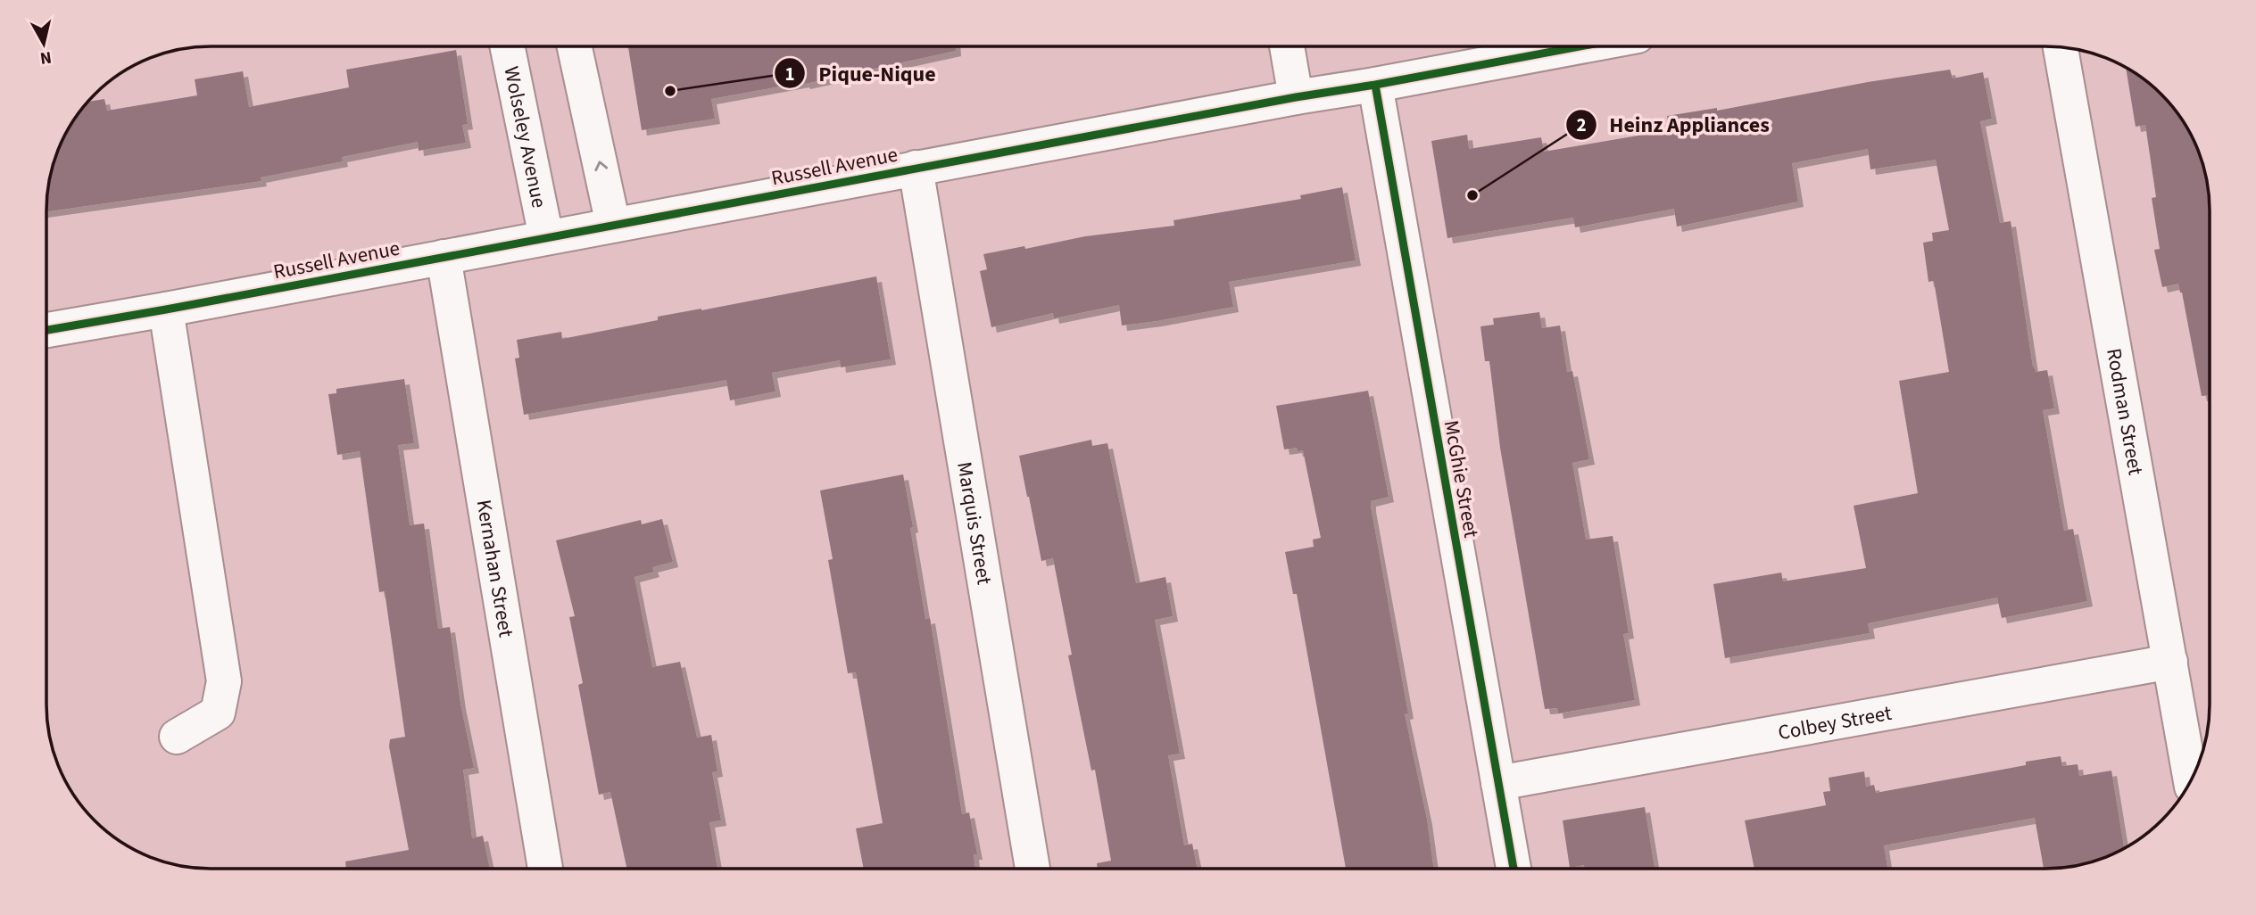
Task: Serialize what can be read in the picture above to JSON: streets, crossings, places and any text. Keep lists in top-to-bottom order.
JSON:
{
  "streets": {
    "street": [
      "Wolseley Avenue",
      "Russell Avenue",
      "Rodman Street",
      "McGhie Street",
      "Marquis Street",
      "Kernahan Street",
      "Colbey Street"
    ]
  },
  "crossings": [
    ["Wolseley Avenue", "Russell Avenue"],
    ["Russell Avenue", "McGhie Street"],
    ["Russell Avenue", "Marquis Street"],
    ["Russell Avenue", "Kernahan Street"],
    ["Rodman Street", "Colbey Street"],
    ["McGhie Street", "Colbey Street"]
  ],
  "places": ["Pique-Nique", "Heinz Appliances"],
  "north": "bottom"
}
